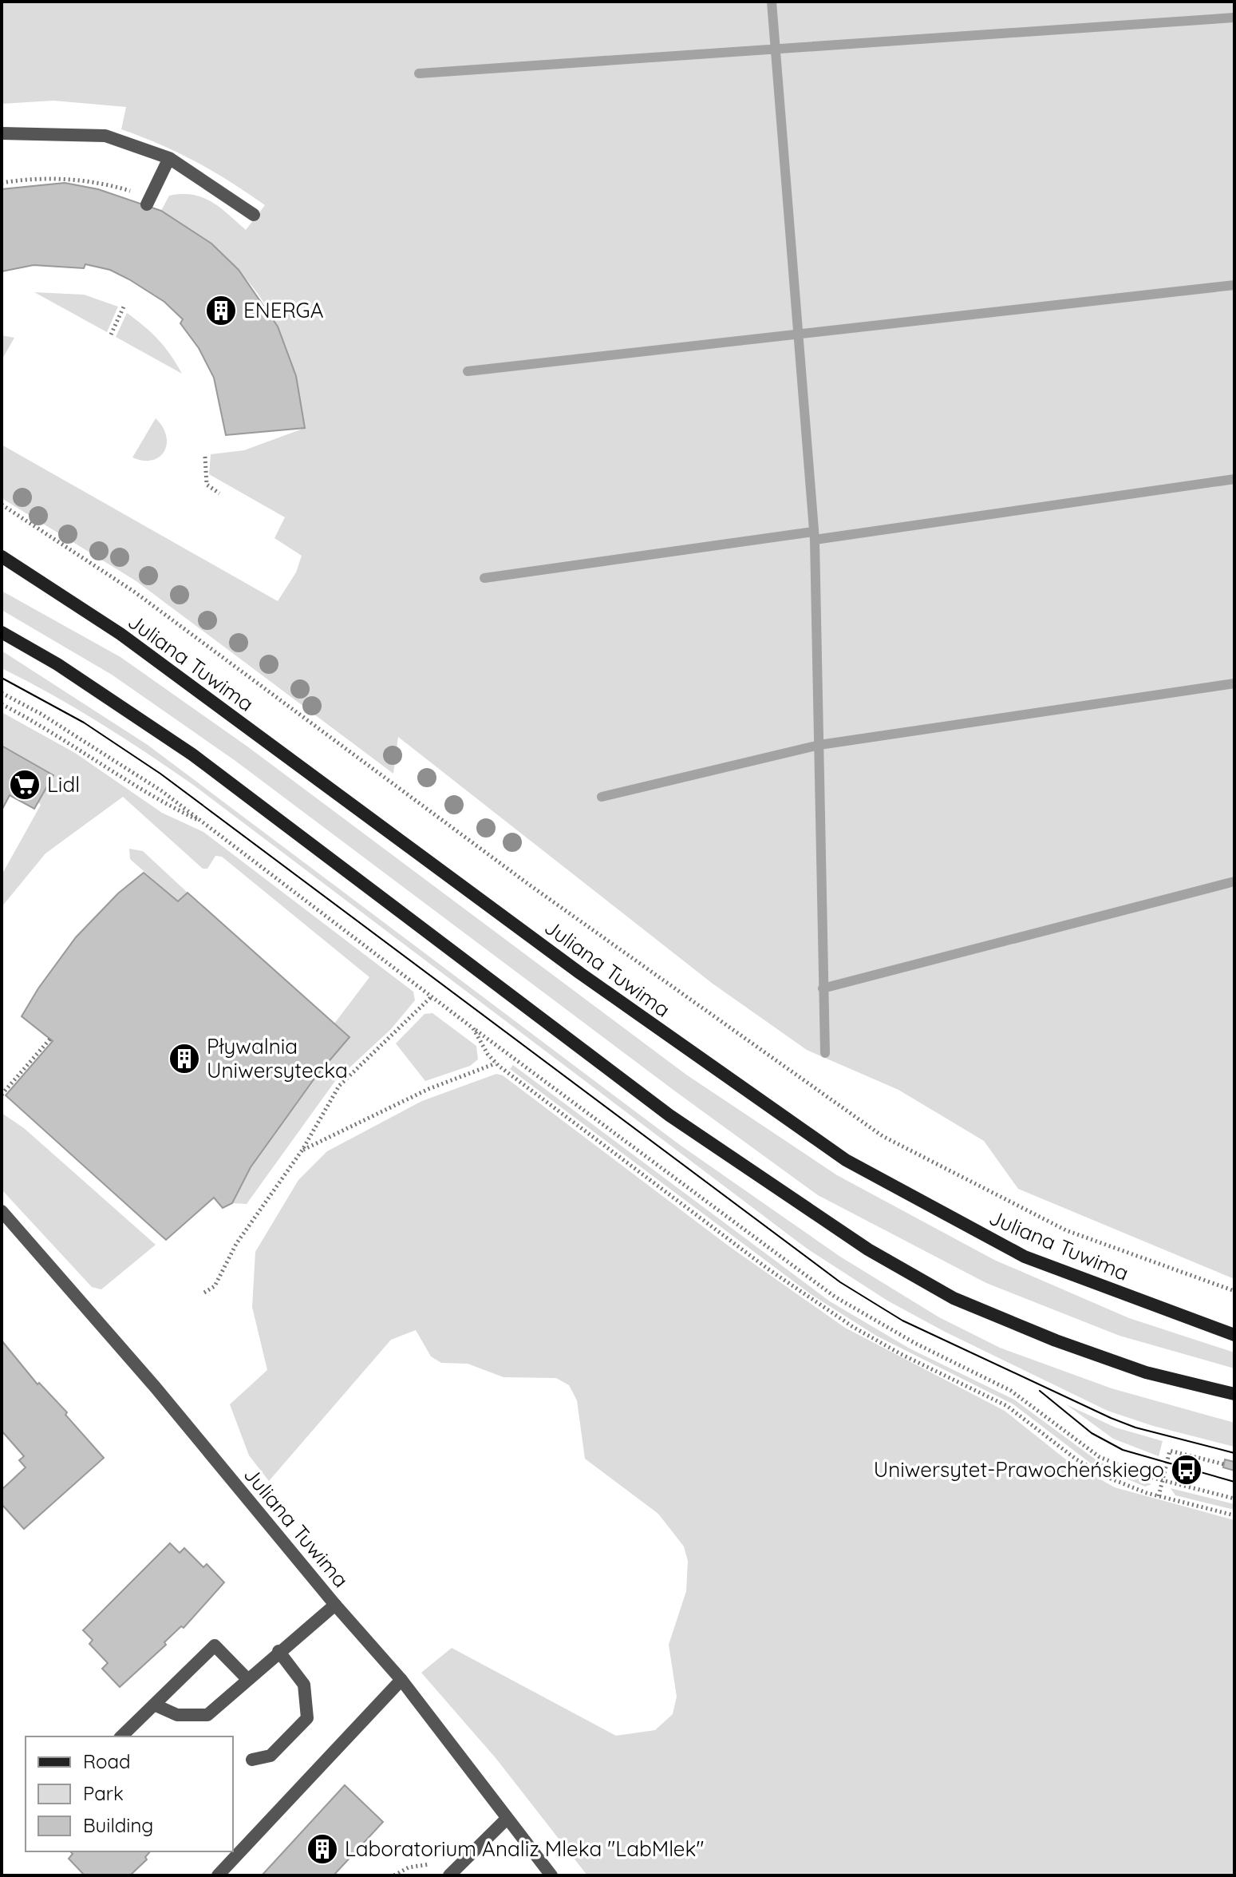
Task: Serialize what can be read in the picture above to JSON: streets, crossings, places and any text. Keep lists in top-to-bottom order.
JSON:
{
  "streets": {
    "main road": ["Juliana Tuwima"]
  },
  "places": {
    "building": ["ENERGA", "Pływalnia Uniwersytecka", "Laboratorium Analiz Mleka \"LabMlek\""],
    "supermarket": ["Lidl"],
    "bus stop": ["Uniwersytet-Prawocheńskiego"]
  },
  "legend": ["Road", "Park", "Building"]
}
